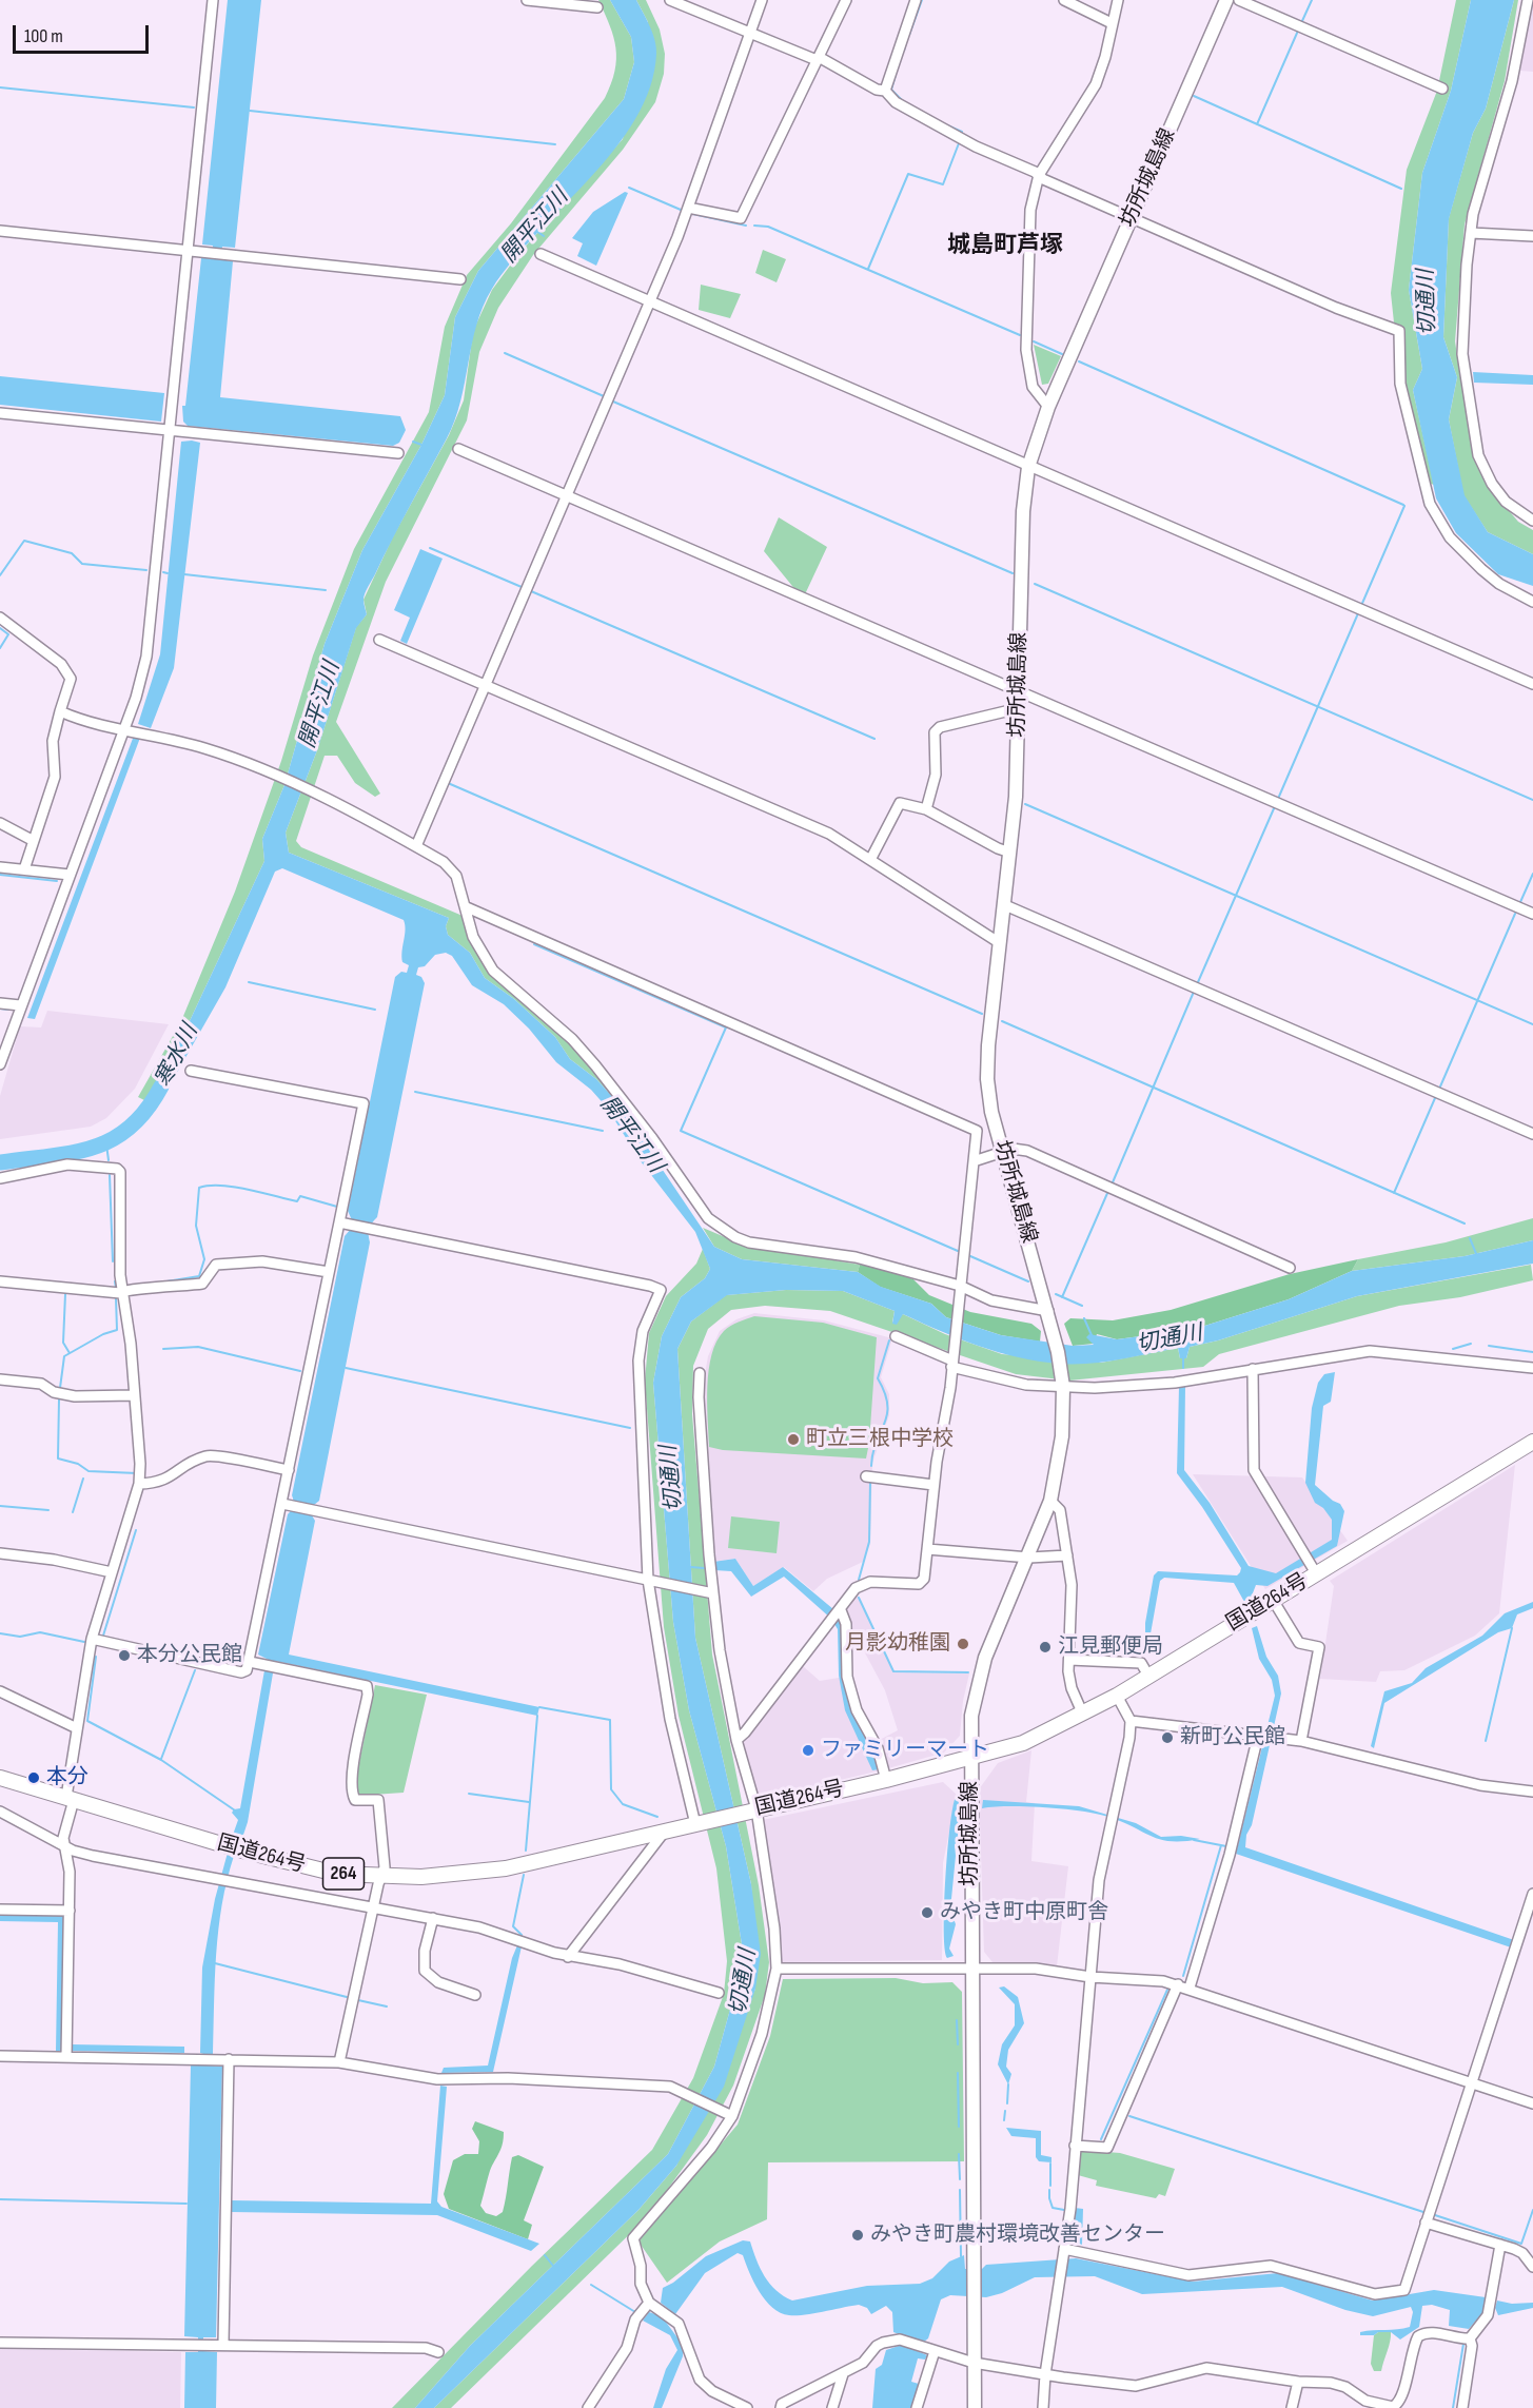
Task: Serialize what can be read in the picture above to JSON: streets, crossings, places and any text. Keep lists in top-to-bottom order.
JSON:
{
  "streets": {
    "highway": ["国道264号", "264"],
    "main road": ["坊所城島線"]
  },
  "crossings": [
    ["坊所城島線", "国道264号"]
  ],
  "districts": ["城島町芦塚"],
  "water": ["開平江川", "切通川", "寒水川"],
  "places": [
    "町立三根中学校",
    "月影幼稚園",
    "江見郵便局",
    "本分公民館",
    "新町公民館",
    "ファミリーマート",
    "本分",
    "みやき町中原町舎",
    "みやき町農村環境改善センター"
  ],
  "scale_bar": "100 m"
}
